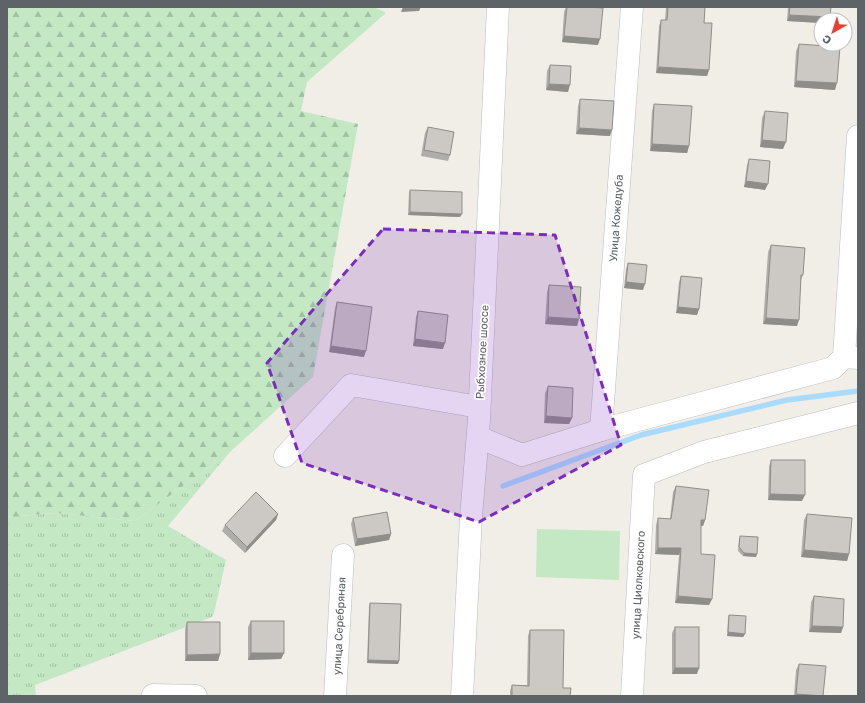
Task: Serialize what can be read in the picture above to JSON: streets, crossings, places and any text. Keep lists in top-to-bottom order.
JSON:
{
  "streets": {
    "street": [
      "Улица Кожедуба",
      "Рыбхозное шоссе",
      "улица Циолковского",
      "улица Серебряная"
    ]
  },
  "north": "bottom left"
}
